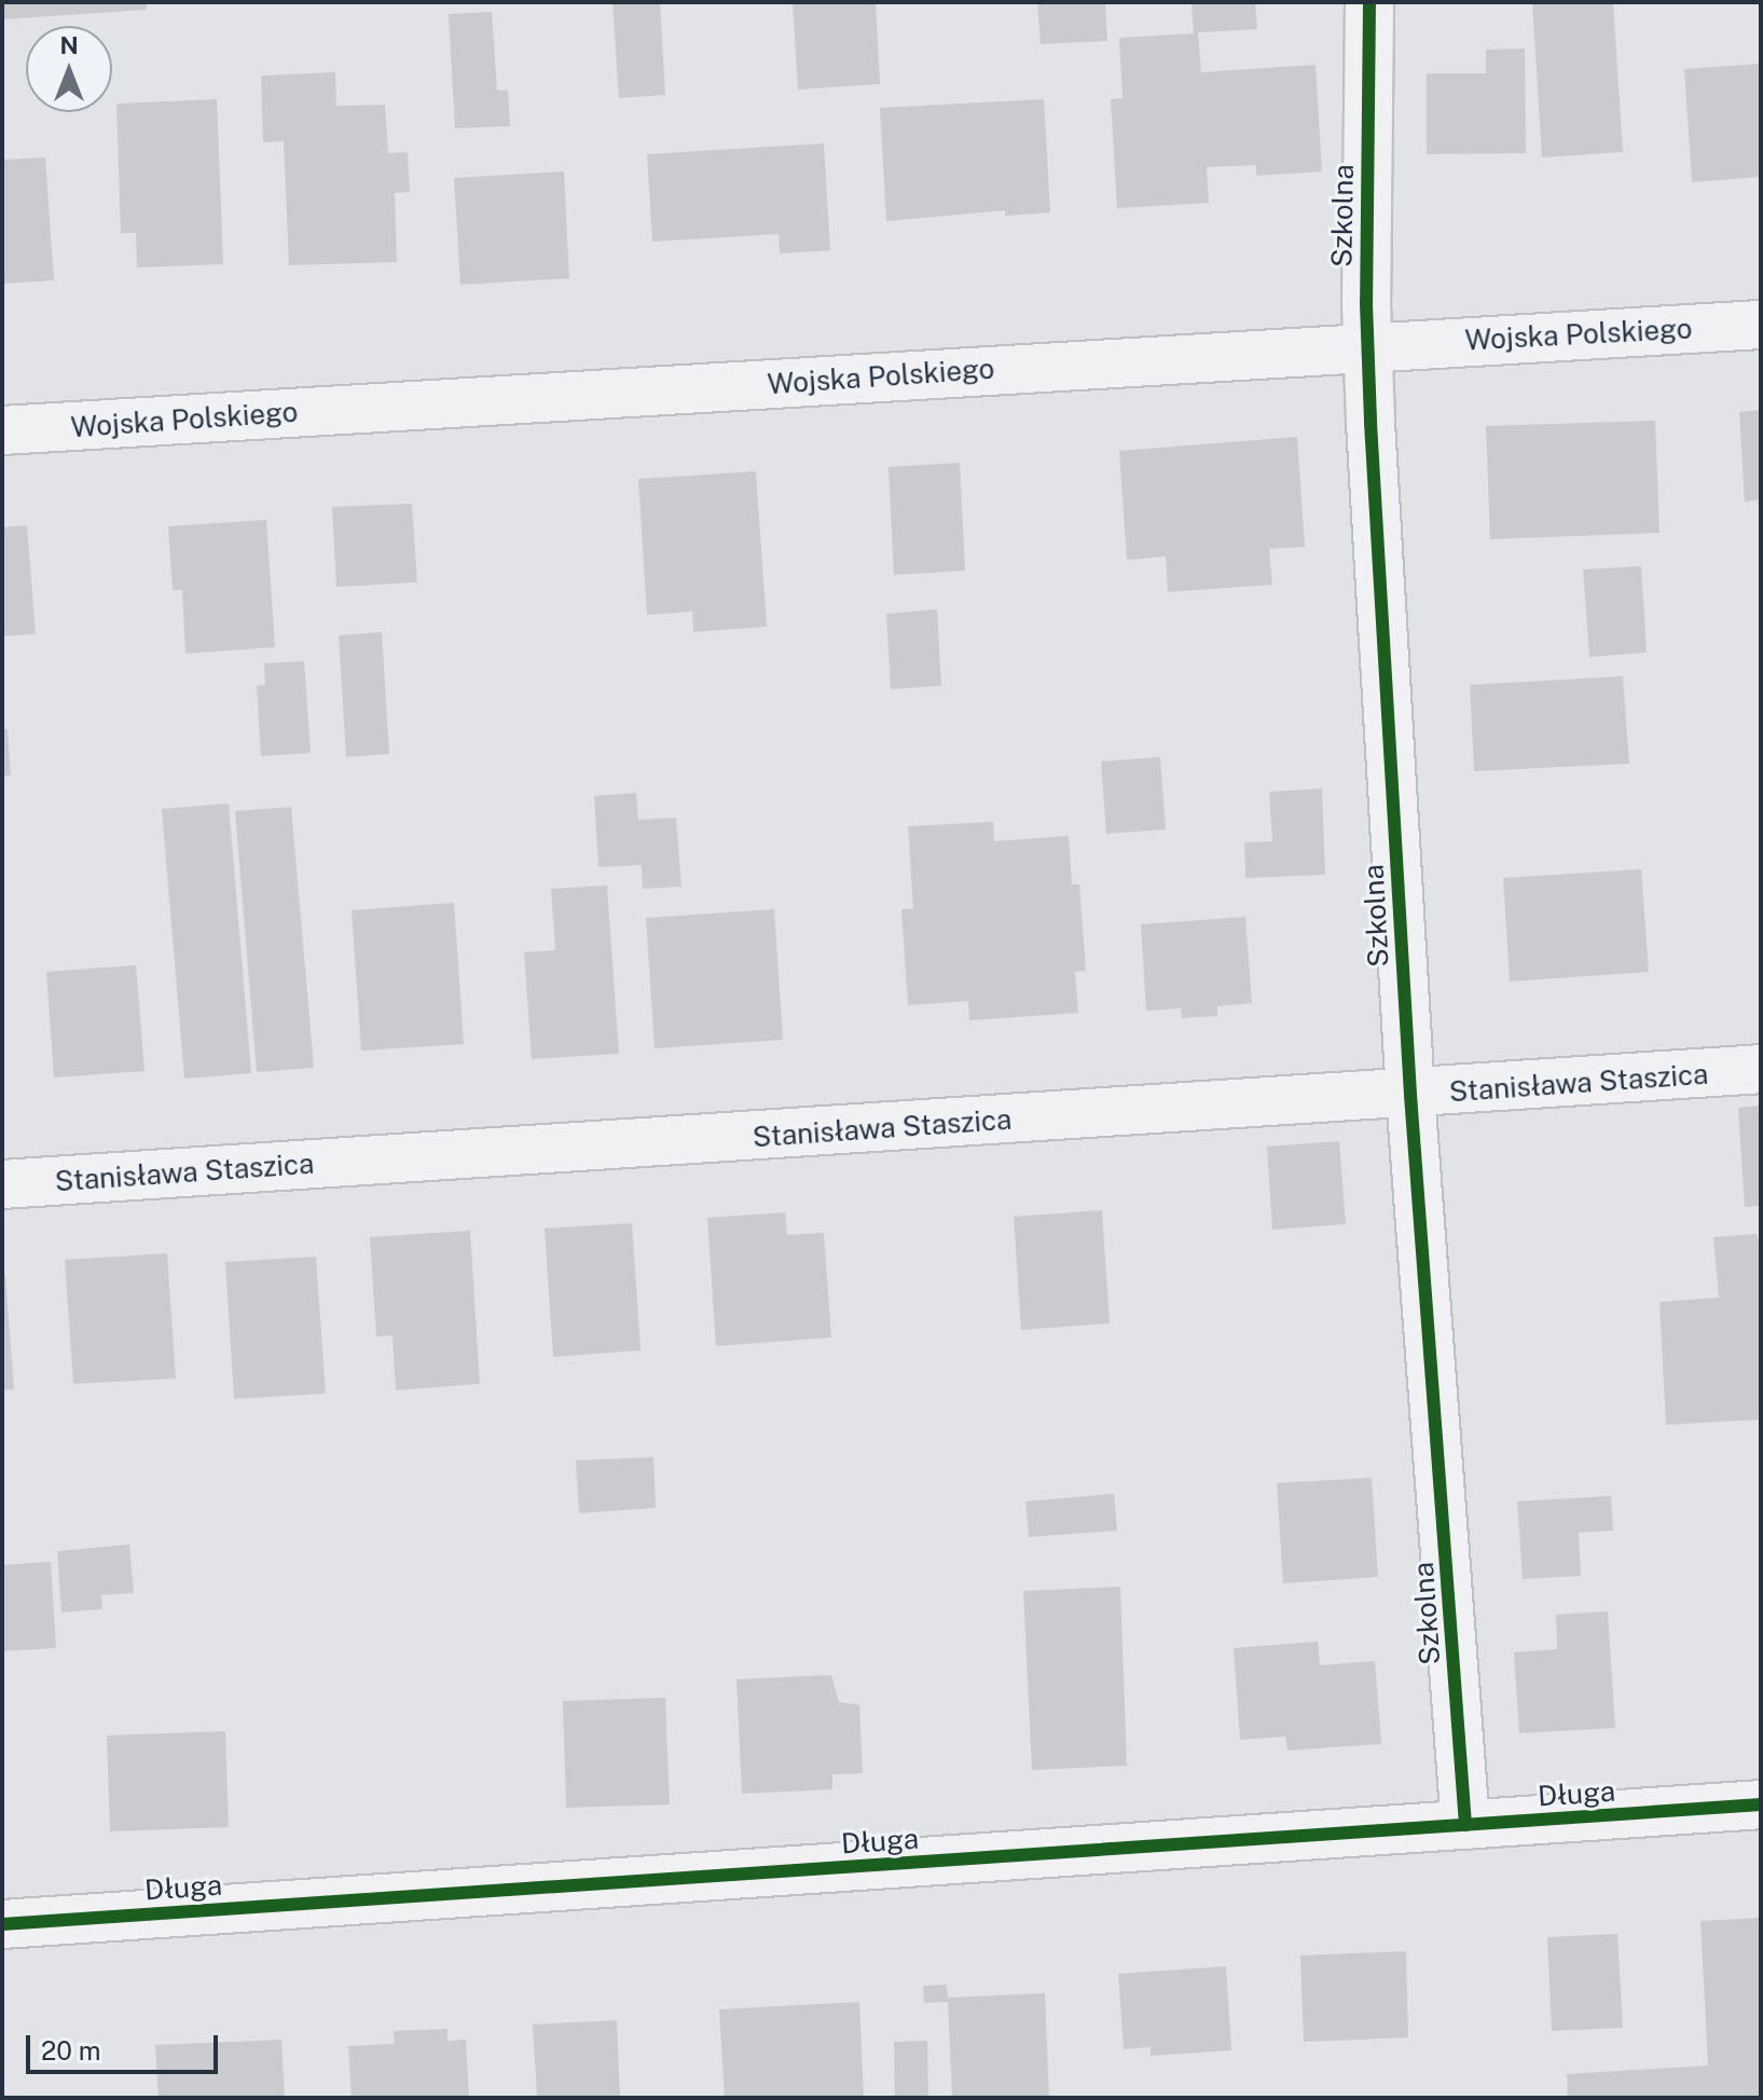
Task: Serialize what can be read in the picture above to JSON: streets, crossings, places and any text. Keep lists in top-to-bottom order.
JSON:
{
  "streets": {
    "street": [
      "Szkolna",
      "Wojska Polskiego",
      "Stanisława Staszica",
      "Długa"
    ]
  },
  "crossings": [
    ["Szkolna", "Wojska Polskiego"],
    ["Szkolna", "Stanisława Staszica"],
    ["Szkolna", "Długa"]
  ],
  "scale_bar": "20 m",
  "north": "top"
}
